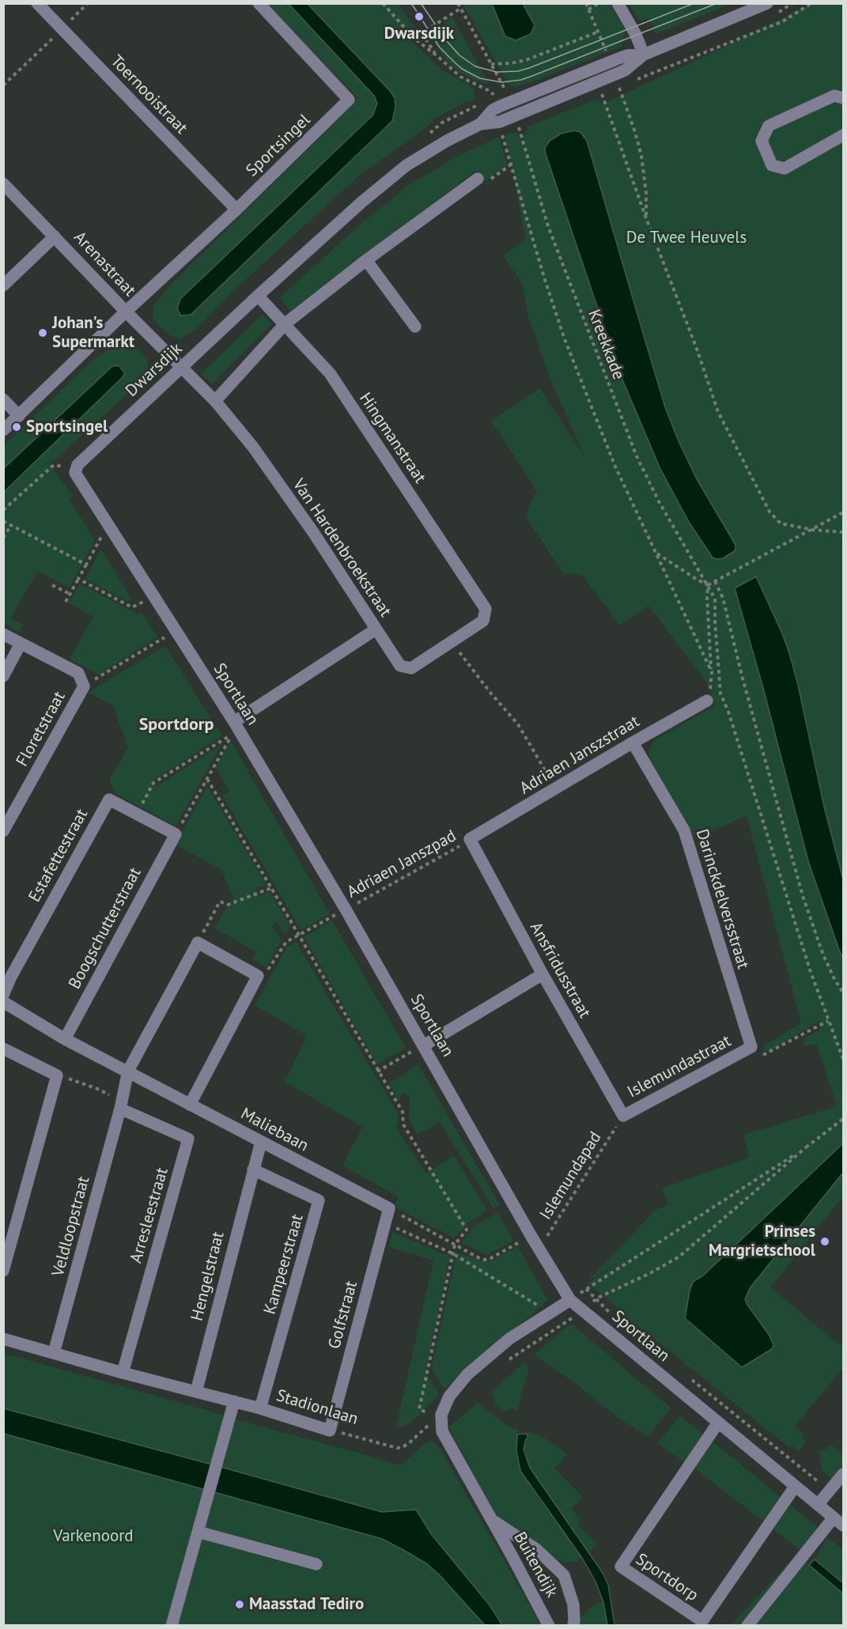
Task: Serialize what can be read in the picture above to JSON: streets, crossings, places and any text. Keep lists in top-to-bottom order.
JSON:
{
  "streets": {
    "street": [
      "Toernooistraat",
      "Sportsingel",
      "Arenastraat",
      "Dwarsdijk",
      "Hingmanstraat",
      "Van Hardenbroekstraat",
      "Sportlaan",
      "Floretstraat",
      "Adriaen Janszstraat",
      "Estafettestraat",
      "Darinckdelversstraat",
      "Boogschutterstraat",
      "Ansfridusstraat",
      "Islemundastraat",
      "Maliebaan",
      "Arresleestraat",
      "Veldloopstraat",
      "Kampeerstraat",
      "Hengelstraat",
      "Golfstraat",
      "Stadionlaan",
      "Buitendijk",
      "Sportdorp"
    ],
    "path": ["Kreekkade", "Adriaen Janszpad", "Islemundapad"]
  },
  "crossings": [
    ["Toernooistraat", "Sportsingel"],
    ["Sportsingel", "Arenastraat"],
    ["Arenastraat", "Dwarsdijk"],
    ["Arenastraat", "Van Hardenbroekstraat"],
    ["Kreekkade", "Dwarsdijk"],
    ["Dwarsdijk", "Hingmanstraat"],
    ["Dwarsdijk", "Van Hardenbroekstraat"],
    ["Dwarsdijk", "Sportlaan"],
    ["Hingmanstraat", "Van Hardenbroekstraat"],
    ["Sportlaan", "Adriaen Janszpad"],
    ["Sportlaan", "Islemundapad"],
    ["Sportlaan", "Sportdorp"],
    ["Adriaen Janszstraat", "Adriaen Janszpad"],
    ["Adriaen Janszstraat", "Darinckdelversstraat"],
    ["Adriaen Janszstraat", "Ansfridusstraat"],
    ["Estafettestraat", "Boogschutterstraat"],
    ["Adriaen Janszpad", "Ansfridusstraat"],
    ["Darinckdelversstraat", "Islemundastraat"],
    ["Boogschutterstraat", "Maliebaan"],
    ["Ansfridusstraat", "Islemundastraat"],
    ["Ansfridusstraat", "Islemundapad"],
    ["Islemundastraat", "Islemundapad"],
    ["Maliebaan", "Veldloopstraat"],
    ["Maliebaan", "Golfstraat"],
    ["Arresleestraat", "Veldloopstraat"],
    ["Arresleestraat", "Stadionlaan"],
    ["Veldloopstraat", "Stadionlaan"],
    ["Kampeerstraat", "Hengelstraat"],
    ["Kampeerstraat", "Stadionlaan"],
    ["Hengelstraat", "Stadionlaan"],
    ["Golfstraat", "Stadionlaan"],
    ["Stadionlaan", "Buitendijk"]
  ],
  "districts": ["Sportdorp"],
  "parks": ["De Twee Heuvels", "Varkenoord"],
  "places": [
    "Dwarsdijk",
    "Johan's Supermarkt",
    "Sportsingel",
    "Prinses Margrietschool",
    "Maasstad Tediro"
  ]
}
